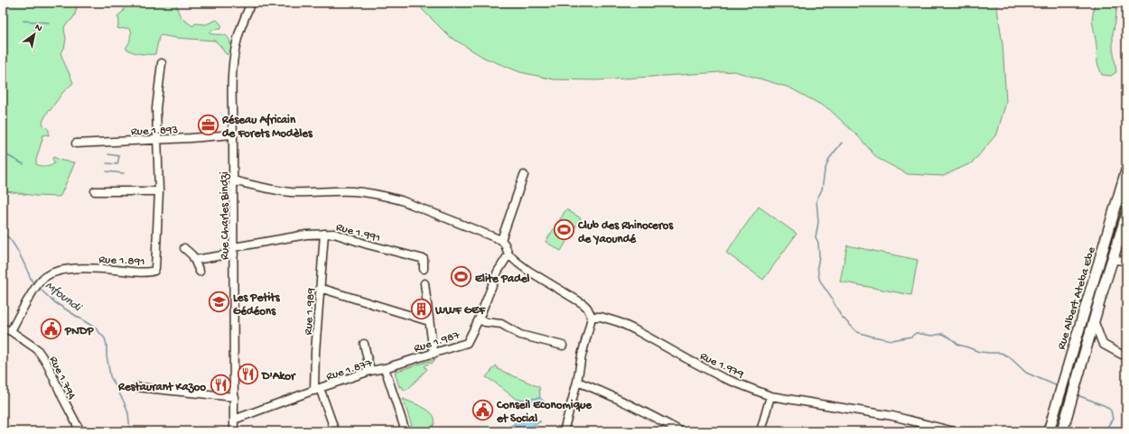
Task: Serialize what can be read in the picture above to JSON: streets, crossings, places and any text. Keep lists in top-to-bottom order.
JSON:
{
  "streets": {
    "highway": ["Rue Albert Ateba Ebe"],
    "street": [
      "Rue 1.893",
      "Rue Charles Bindzi",
      "Rue 1.991",
      "Rue 1.891",
      "Rue 1.989",
      "Rue 1.987",
      "Rue 1.979",
      "Rue 1.877",
      "Rue 1.794"
    ]
  },
  "crossings": [
    ["Rue 1.893", "Rue Charles Bindzi"],
    ["Rue 1.893", "Rue 1.891"],
    ["Rue Charles Bindzi", "Rue 1.991"],
    ["Rue 1.991", "Rue 1.989"],
    ["Rue 1.891", "Rue 1.794"],
    ["Rue 1.989", "Rue 1.877"],
    ["Rue 1.987", "Rue 1.877"]
  ],
  "water": ["Mfoundi"],
  "places": {
    "office": ["Réseau Africain de Forets Modèles"],
    "sports": ["Club des Rhinoceros de Yaoundé", "Elite Padel"],
    "school or university": ["Les Petits Gédéons"],
    "building": ["WWF GEF"],
    "public building": ["PNDP", "Conseil Economique et Social"],
    "restaurant": ["D'Akor", "Restaurant Kazoo"]
  },
  "north": "top right"
}
